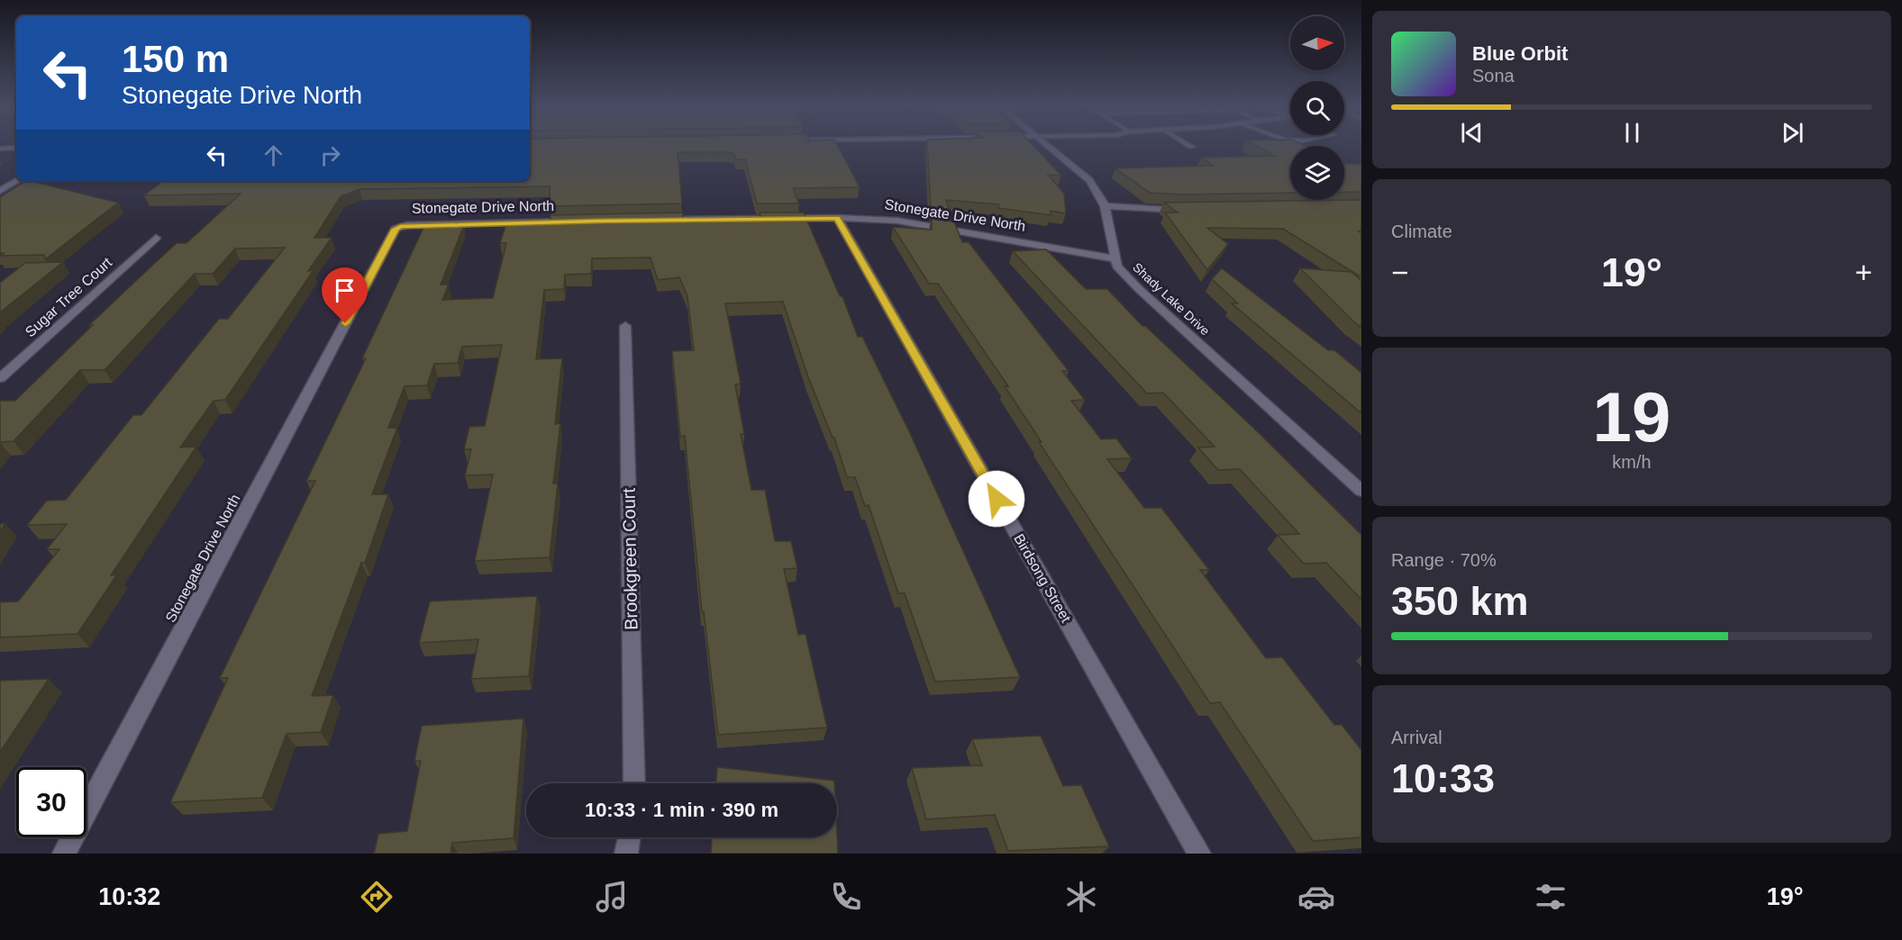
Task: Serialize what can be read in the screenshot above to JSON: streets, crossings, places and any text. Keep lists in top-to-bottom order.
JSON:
{
  "streets": {
    "street": [
      "Stonegate Drive North",
      "Sugar Tree Court",
      "Shady Lake Drive",
      "Brookgreen Court",
      "Birdsong Street"
    ]
  },
  "crossings": [
    ["Stonegate Drive North", "Shady Lake Drive"],
    ["Stonegate Drive North", "Birdsong Street"]
  ],
  "north": "right",
  "page": {
    "turn": ["150 m", "Stonegate Drive North"],
    "song": ["Blue Orbit", "Sona"],
    "tile": [
      "Climate",
      ["19", "km/h"],
      ["Range · 70%", "350 km"],
      ["Arrival", "10:33"]
    ],
    "heat": ["−", "19°", "+"],
    "limit": "30",
    "trip": "10:33 · 1 min · 390 m",
    "tabs": ["10:32", "19°"]
  }
}
